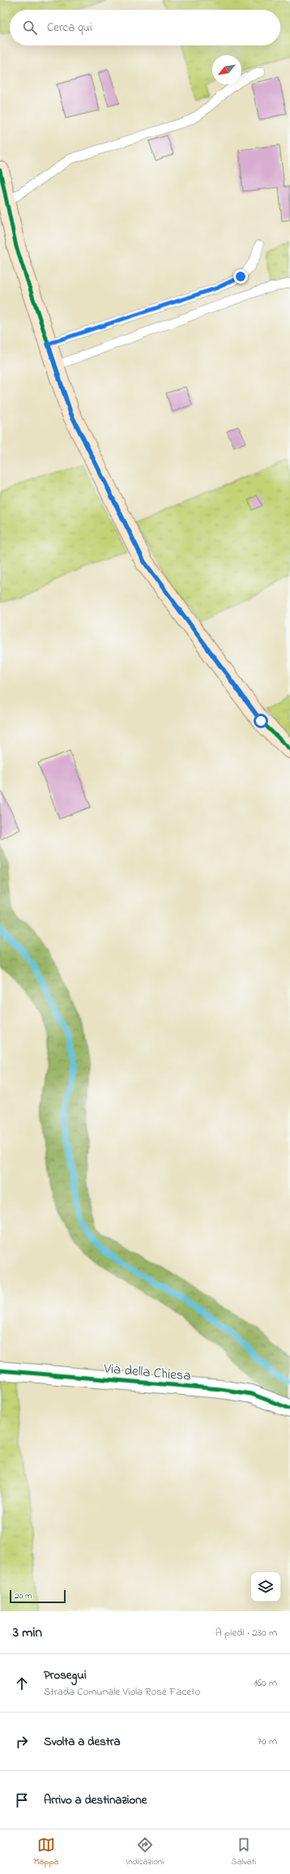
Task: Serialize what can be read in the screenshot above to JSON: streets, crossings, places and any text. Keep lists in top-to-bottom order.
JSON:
{
  "streets": {
    "street": ["Via della Chiesa"]
  },
  "scale_bar": "20 m",
  "north": "bottom left",
  "page": {
    "search": "Cerca qui",
    "scale": "20 m",
    "heading": ["3 min", "A piedi · 230 m"],
    "list": [
      ["Prosegui", "Strada Comunale Viola Rosè Faceto", "160 m"],
      ["Svolta a destra", "70 m"],
      "Arrivo a destinazione"
    ],
    "nav": ["Mappa", "Indicazioni", "Salvati"]
  }
}
